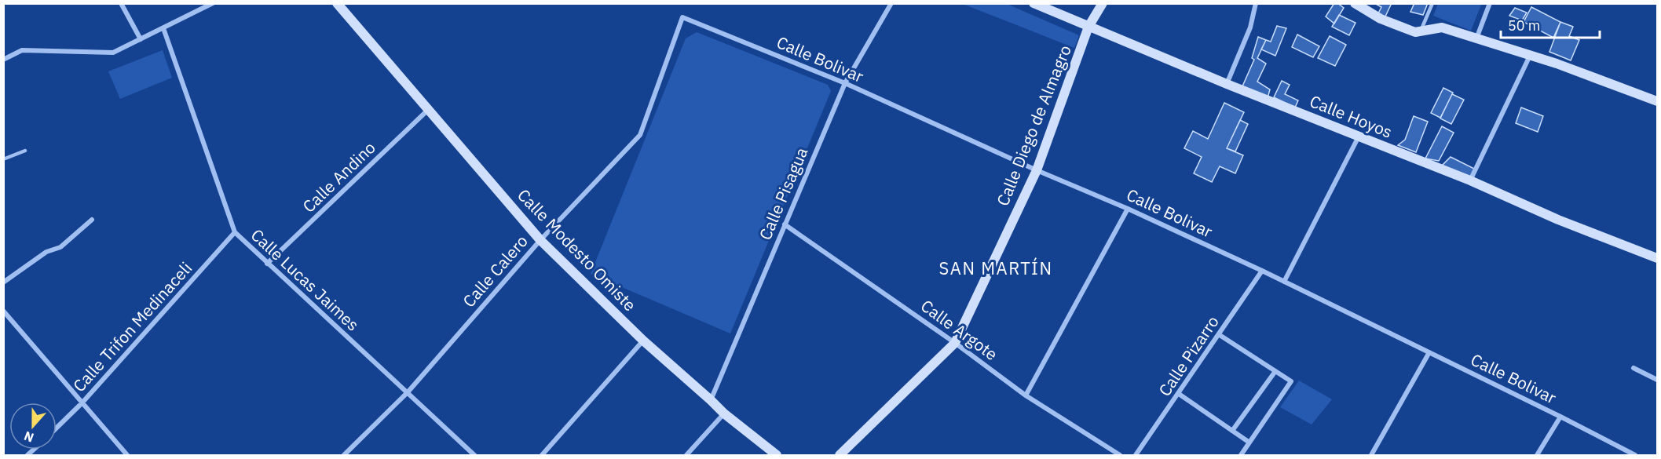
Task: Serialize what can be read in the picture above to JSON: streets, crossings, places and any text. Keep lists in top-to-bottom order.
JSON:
{
  "streets": {
    "main road": ["Calle Hoyos", "Calle Diego de Almagro", "Calle Modesto Omiste"],
    "street": [
      "Calle Bolivar",
      "Calle Andino",
      "Calle Pisagua",
      "Calle Calero",
      "Calle Lucas Jaimes",
      "Calle Trifon Medinaceli",
      "Calle Argote",
      "Calle Pizarro"
    ]
  },
  "crossings": [
    ["Calle Bolivar", "Calle Diego de Almagro"],
    ["Calle Bolivar", "Calle Pisagua"],
    ["Calle Bolivar", "Calle Calero"],
    ["Calle Bolivar", "Calle Pizarro"],
    ["Calle Hoyos", "Calle Diego de Almagro"],
    ["Calle Diego de Almagro", "Calle Argote"],
    ["Calle Andino", "Calle Modesto Omiste"],
    ["Calle Andino", "Calle Lucas Jaimes"],
    ["Calle Pisagua", "Calle Modesto Omiste"],
    ["Calle Pisagua", "Calle Argote"],
    ["Calle Modesto Omiste", "Calle Calero"],
    ["Calle Calero", "Calle Lucas Jaimes"],
    ["Calle Lucas Jaimes", "Calle Trifon Medinaceli"]
  ],
  "districts": ["SAN MARTÍN"],
  "scale_bar": "50 m",
  "north": "bottom"
}
